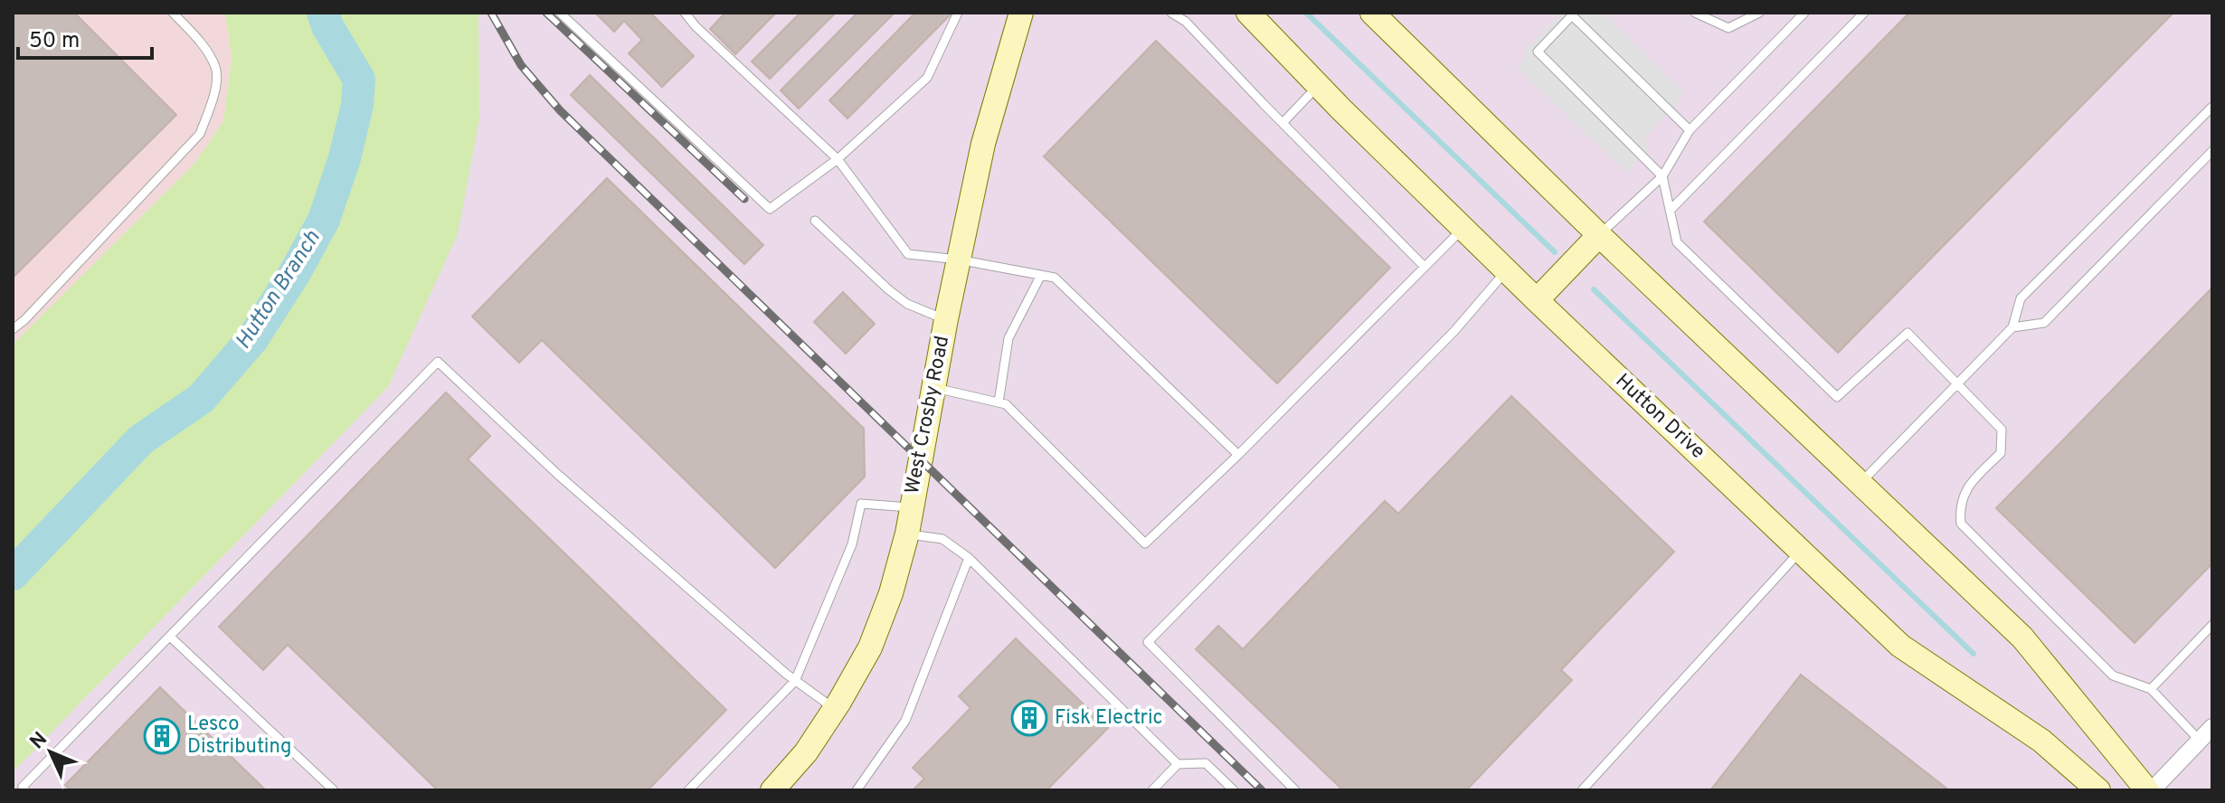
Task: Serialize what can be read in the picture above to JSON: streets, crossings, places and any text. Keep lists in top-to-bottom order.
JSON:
{
  "streets": {
    "street": ["West Crosby Road", "Hutton Drive"]
  },
  "water": ["Hutton Branch"],
  "places": {
    "building": ["Fisk Electric", "Lesco Distributing"]
  },
  "scale_bar": "50 m",
  "north": "top left"
}
